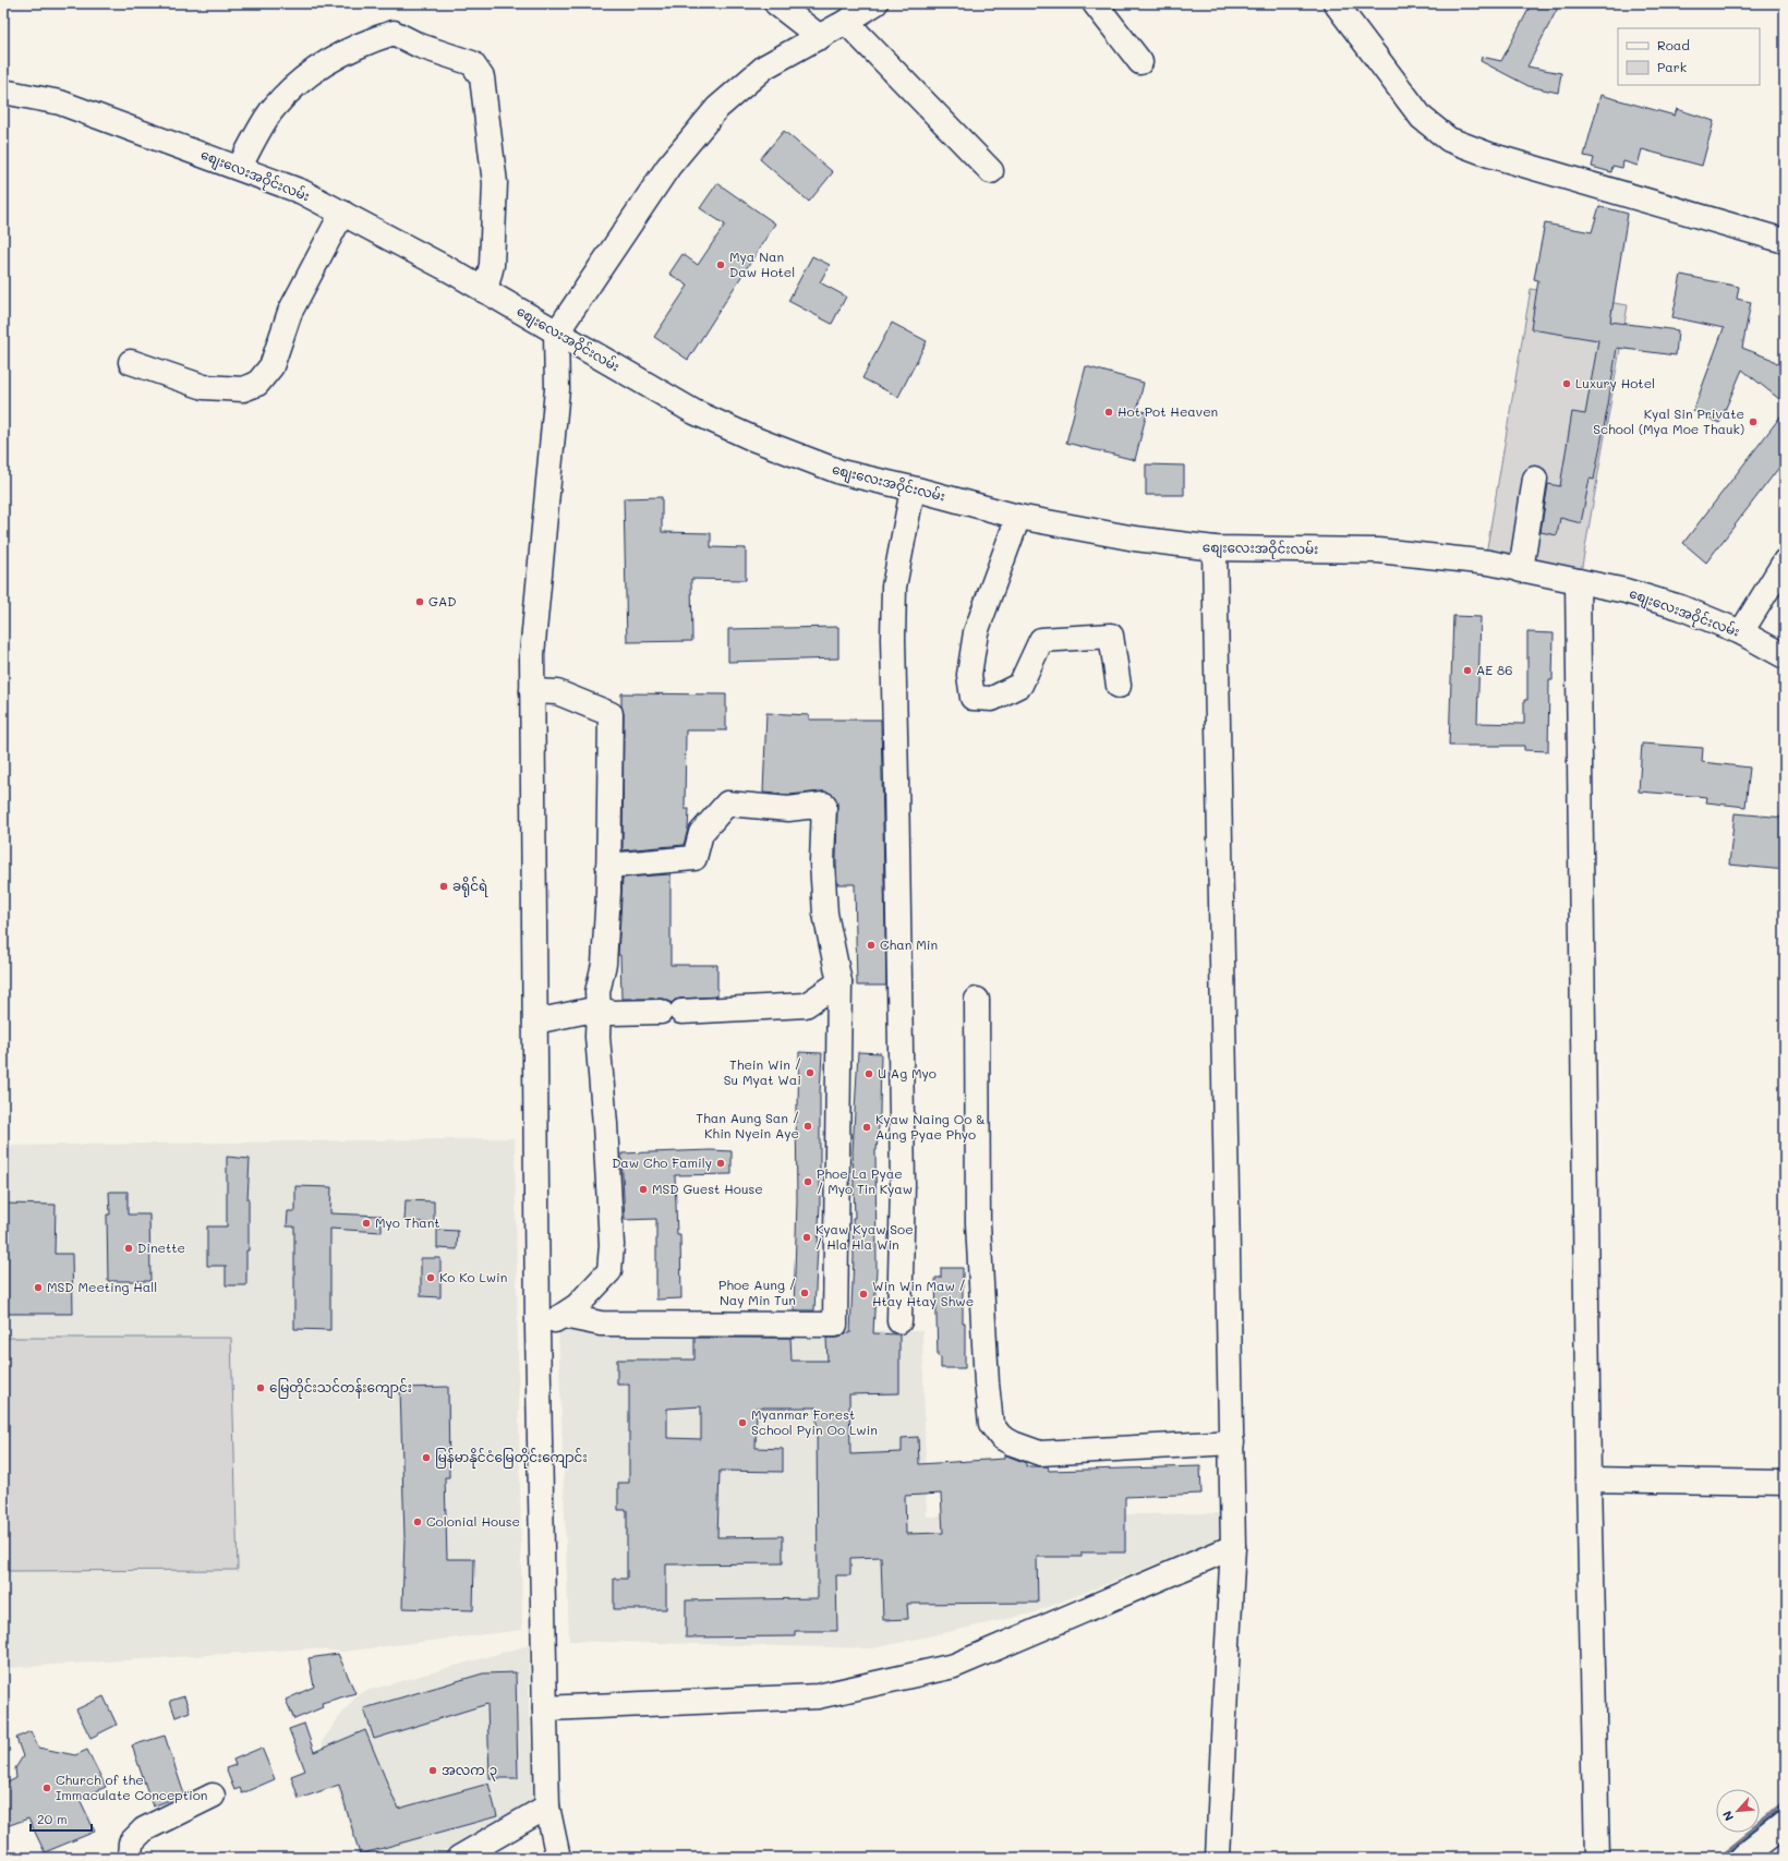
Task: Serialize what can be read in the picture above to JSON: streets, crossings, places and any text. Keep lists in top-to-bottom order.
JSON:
{
  "streets": {
    "street": ["စျေးလေးအဝိုင်းလမ်း"]
  },
  "places": [
    "Mya Nan Daw Hotel",
    "Luxury Hotel",
    "Hot Pot Heaven",
    "Kyal Sin Private School (Mya Moe Thauk)",
    "GAD",
    "AE 86",
    "ခရိုင်ရဲ",
    "Chan Min",
    "Thein Win / Su Myat Wai",
    "U Ag Myo",
    "Than Aung San / Khin Nyein Aye",
    "Kyaw Naing Oo & Aung Pyae Phyo",
    "Daw Cho Family",
    "Phoe La Pyae / Myo Tin Kyaw",
    "MSD Guest House",
    "Myo Thant",
    "Kyaw Kyaw Soe / Hla Hla Win",
    "Dinette",
    "Ko Ko Lwin",
    "MSD Meeting Hall",
    "Phoe Aung / Nay Min Tun",
    "Win Win Maw / Htay Htay Shwe",
    "မြေတိုင်းသင်တန်းကျောင်း",
    "Myanmar Forest School Pyin Oo Lwin",
    "မြန်မာနိုင်ငံမြေတိုင်းကျောင်း",
    "Colonial House",
    "အလက ၃",
    "Church of the Immaculate Conception"
  ],
  "legend": ["Road", "Park"],
  "scale_bar": "20 m",
  "north": "bottom left"
}
